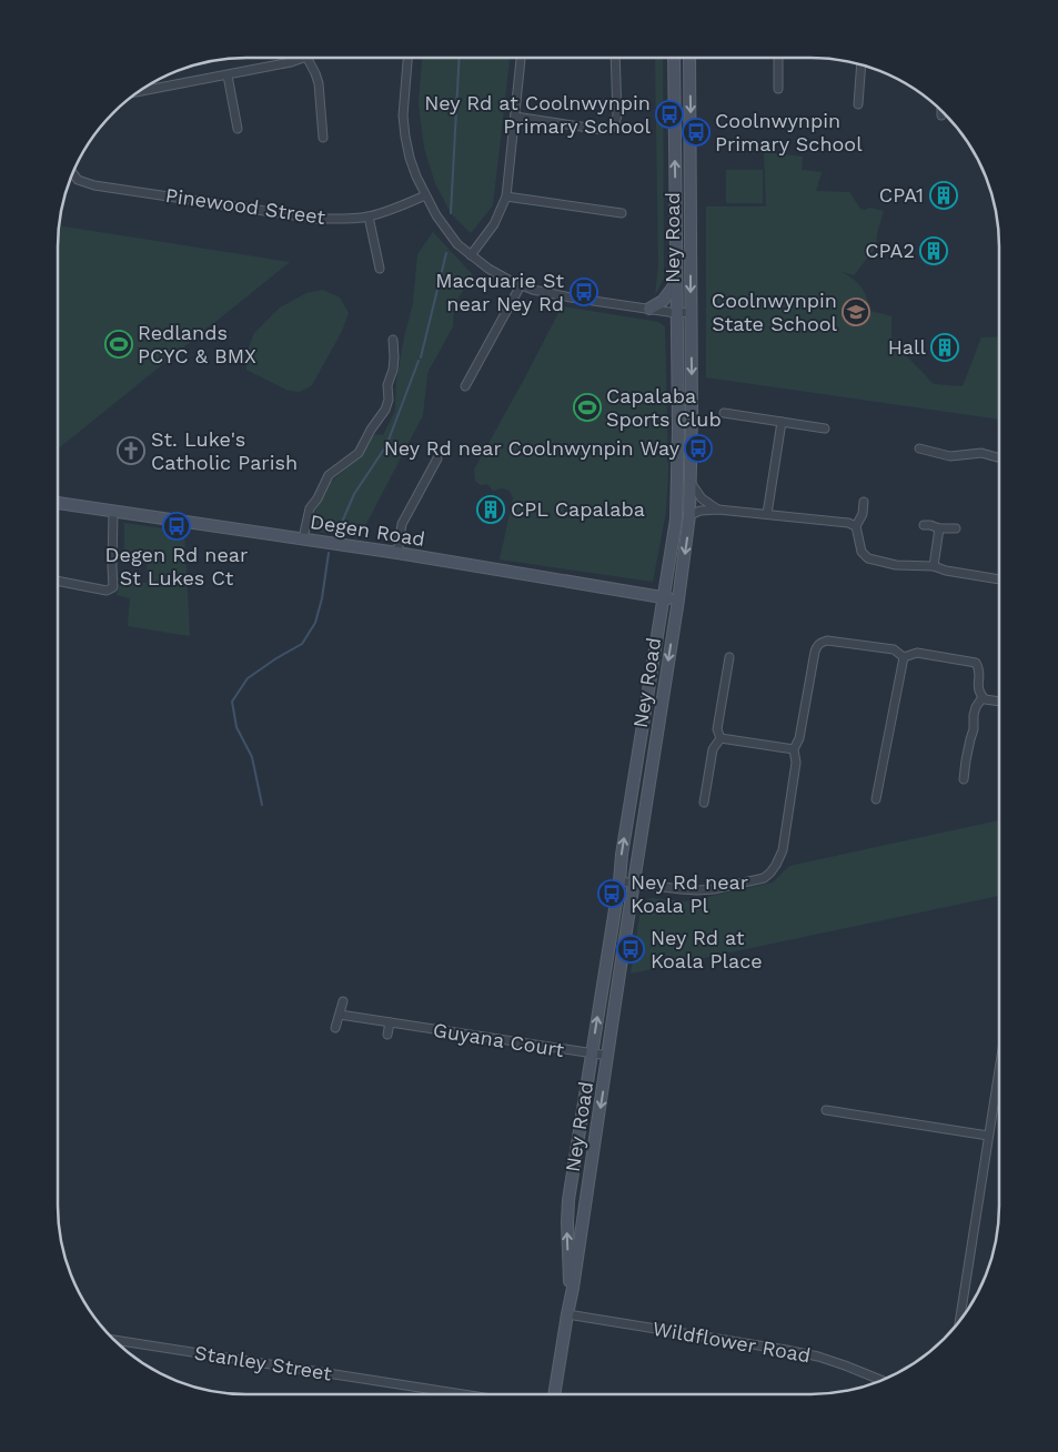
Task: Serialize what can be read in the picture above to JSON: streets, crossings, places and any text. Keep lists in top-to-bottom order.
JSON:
{
  "streets": {
    "main road": ["Ney Road", "Degen Road"],
    "street": [
      "Pinewood Street",
      "Guyana Court",
      "Wildflower Road",
      "Stanley Street"
    ]
  },
  "crossings": [
    ["Ney Road", "Degen Road"],
    ["Ney Road", "Guyana Court"],
    ["Ney Road", "Wildflower Road"]
  ],
  "places": {
    "bus stop": [
      "Ney Rd at Coolnwynpin Primary School",
      "Coolnwynpin Primary School",
      "Macquarie St near Ney Rd",
      "Ney Rd near Coolnwynpin Way",
      "Degen Rd near St Lukes Ct",
      "Ney Rd near Koala Pl",
      "Ney Rd at Koala Place"
    ],
    "building": [
      "CPA1",
      "CPA2",
      "Hall",
      "CPL Capalaba"
    ],
    "school or university": ["Coolnwynpin State School"],
    "sports": ["Redlands PCYC & BMX", "Capalaba Sports Club"],
    "church": ["St. Luke's Catholic Parish"]
  }
}
